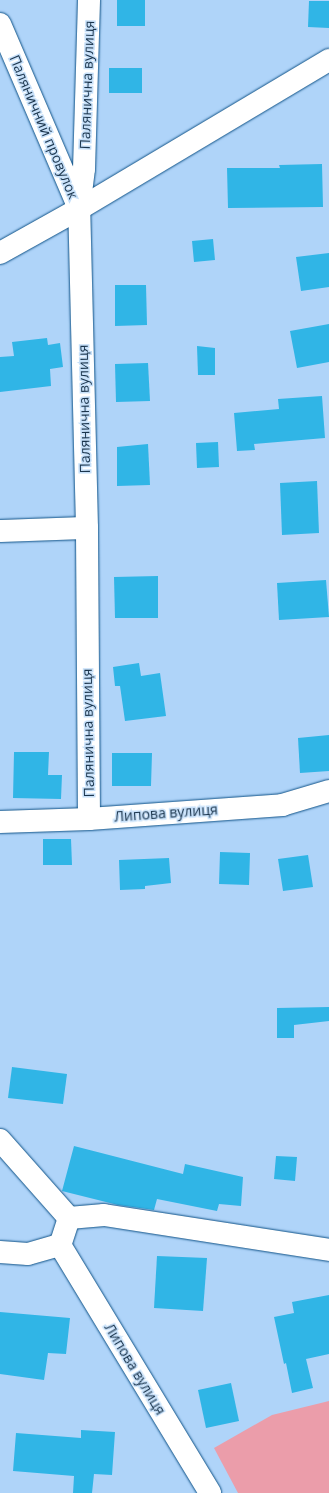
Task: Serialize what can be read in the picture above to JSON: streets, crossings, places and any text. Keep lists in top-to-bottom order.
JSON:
{
  "streets": {
    "street": ["Палянична вулиця", "Паляничний провулок", "Липова вулиця"]
  },
  "crossings": [
    ["Палянична вулиця", "Паляничний провулок"],
    ["Палянична вулиця", "Липова вулиця"]
  ]
}
